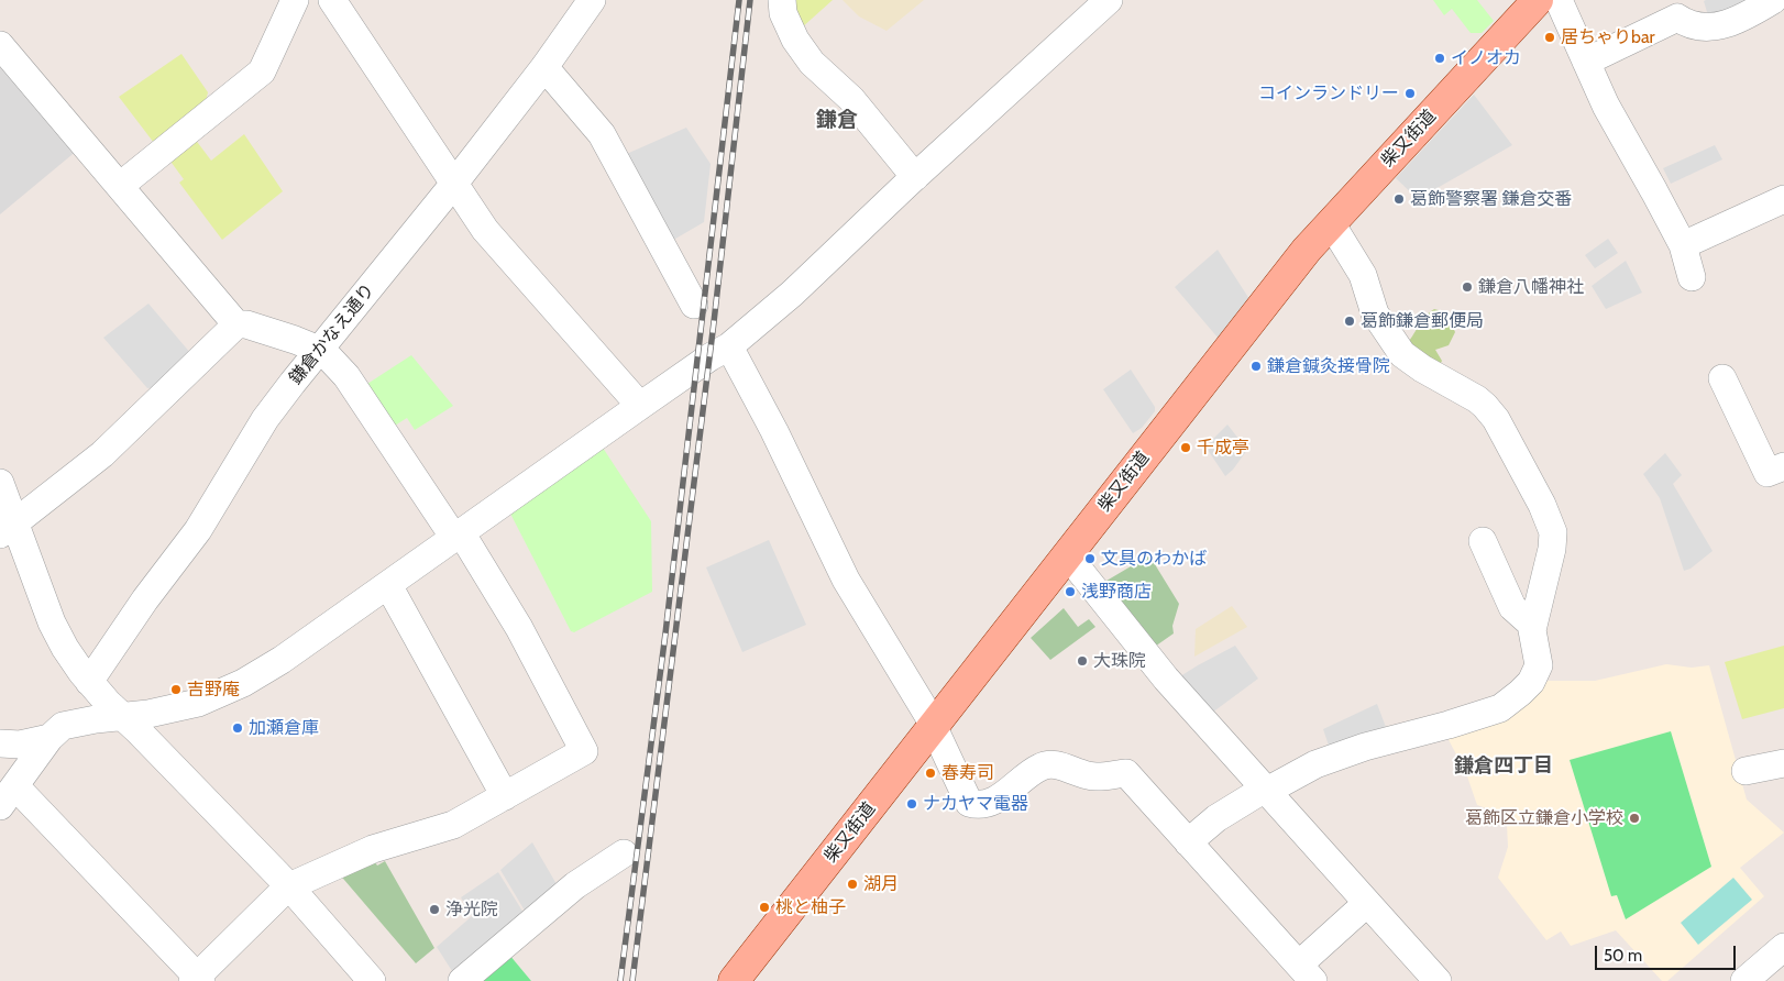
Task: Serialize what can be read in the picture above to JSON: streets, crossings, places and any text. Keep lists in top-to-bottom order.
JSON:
{
  "streets": {
    "main road": ["柴又街道"],
    "street": ["鎌倉かなえ通り"]
  },
  "districts": ["鎌倉", "鎌倉四丁目"],
  "places": [
    "居ちゃりbar",
    "イノオカ",
    "コインランドリー",
    "葛飾警察署 鎌倉交番",
    "鎌倉八幡神社",
    "葛飾鎌倉郵便局",
    "鎌倉鍼灸接骨院",
    "千成亭",
    "文具のわかば",
    "浅野商店",
    "大珠院",
    "吉野庵",
    "加瀬倉庫",
    "春寿司",
    "ナカヤマ電器",
    "葛飾区立鎌倉小学校",
    "湖月",
    "桃と柚子",
    "浄光院"
  ],
  "scale_bar": "50 m"
}
